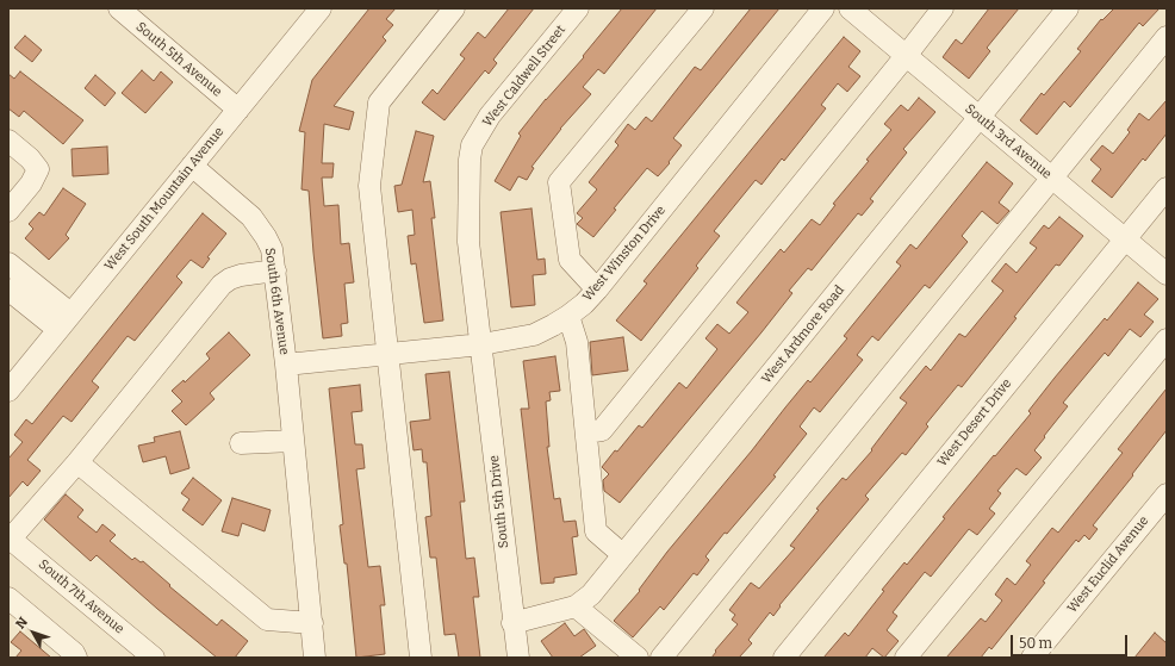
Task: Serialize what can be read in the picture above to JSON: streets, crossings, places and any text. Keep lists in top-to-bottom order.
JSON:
{
  "streets": {
    "street": [
      "South 5th Avenue",
      "West Caldwell Street",
      "South 3rd Avenue",
      "West South Mountain Avenue",
      "West Winston Drive",
      "South 6th Avenue",
      "West Ardmore Road",
      "West Desert Drive",
      "South 5th Drive",
      "West Euclid Avenue",
      "South 7th Avenue"
    ]
  },
  "crossings": [
    ["South 5th Avenue", "West South Mountain Avenue"],
    ["West Caldwell Street", "West Winston Drive"],
    ["West Caldwell Street", "South 5th Drive"],
    ["South 3rd Avenue", "West Ardmore Road"],
    ["South 3rd Avenue", "West Desert Drive"],
    ["West South Mountain Avenue", "South 6th Avenue"],
    ["West Winston Drive", "South 6th Avenue"],
    ["West Winston Drive", "South 5th Drive"],
    ["West Ardmore Road", "South 5th Drive"]
  ],
  "scale_bar": "50 m",
  "north": "top left"
}
